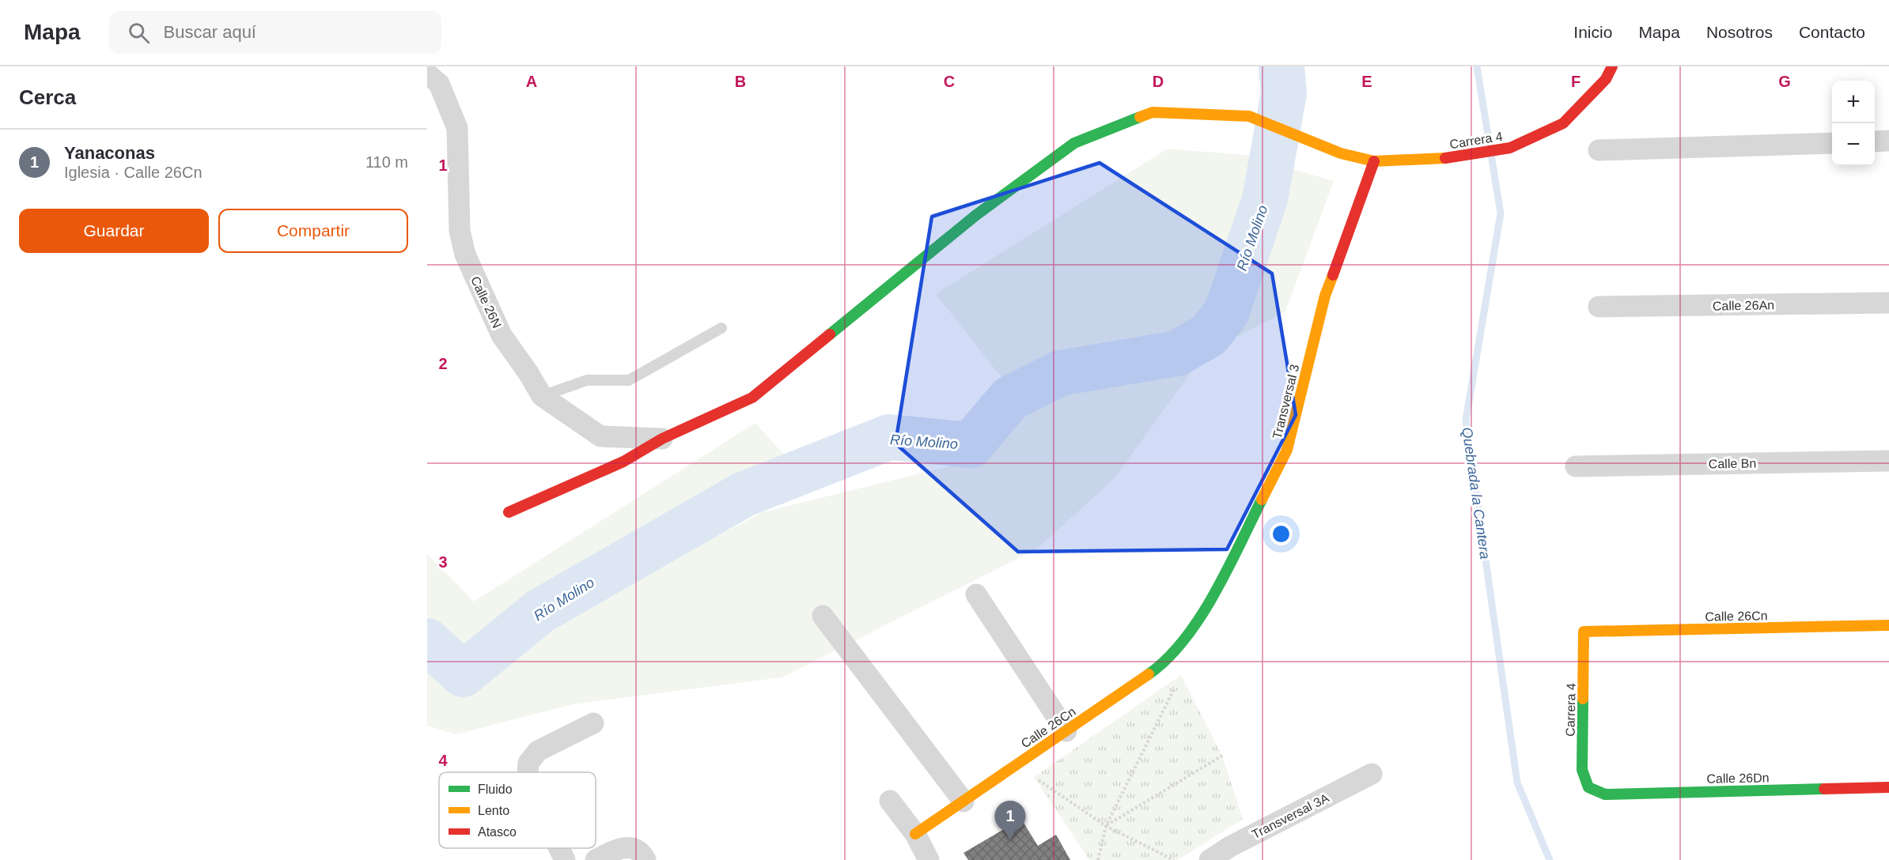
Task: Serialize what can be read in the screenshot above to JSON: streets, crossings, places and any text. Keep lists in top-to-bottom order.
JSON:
{
  "streets": {
    "street": [
      "Carrera 4",
      "Calle 26N",
      "Calle 26An",
      "Transversal 3",
      "Calle Bn",
      "Calle 26Cn",
      "Calle 26Dn",
      "Transversal 3A"
    ]
  },
  "crossings": [
    ["Carrera 4", "Calle 26N"],
    ["Carrera 4", "Transversal 3"],
    ["Carrera 4", "Calle 26Cn"],
    ["Carrera 4", "Calle 26Dn"],
    ["Transversal 3", "Calle 26Cn"]
  ],
  "water": ["Río Molino", "Quebrada la Cantera"],
  "legend": ["Fluido", "Lento", "Atasco"],
  "page": {
    "header": "Mapa",
    "search": "Buscar aquí",
    "nav": [
      "Inicio",
      "Mapa",
      "Nosotros",
      "Contacto"
    ],
    "heading": "Cerca",
    "map_buttons": ["+", "−"],
    "list": [
      {
        "mark": "1",
        "name": "Yanaconas",
        "note": "Iglesia · Calle 26Cn",
        "value": "110 m"
      }
    ],
    "buttons": ["Guardar", "Compartir"],
    "pins": "1"
  },
  "grid": {
    "columns": [
      "A",
      "B",
      "C",
      "D",
      "E",
      "F",
      "G"
    ],
    "rows": [
      "1",
      "2",
      "3",
      "4"
    ]
  }
}
